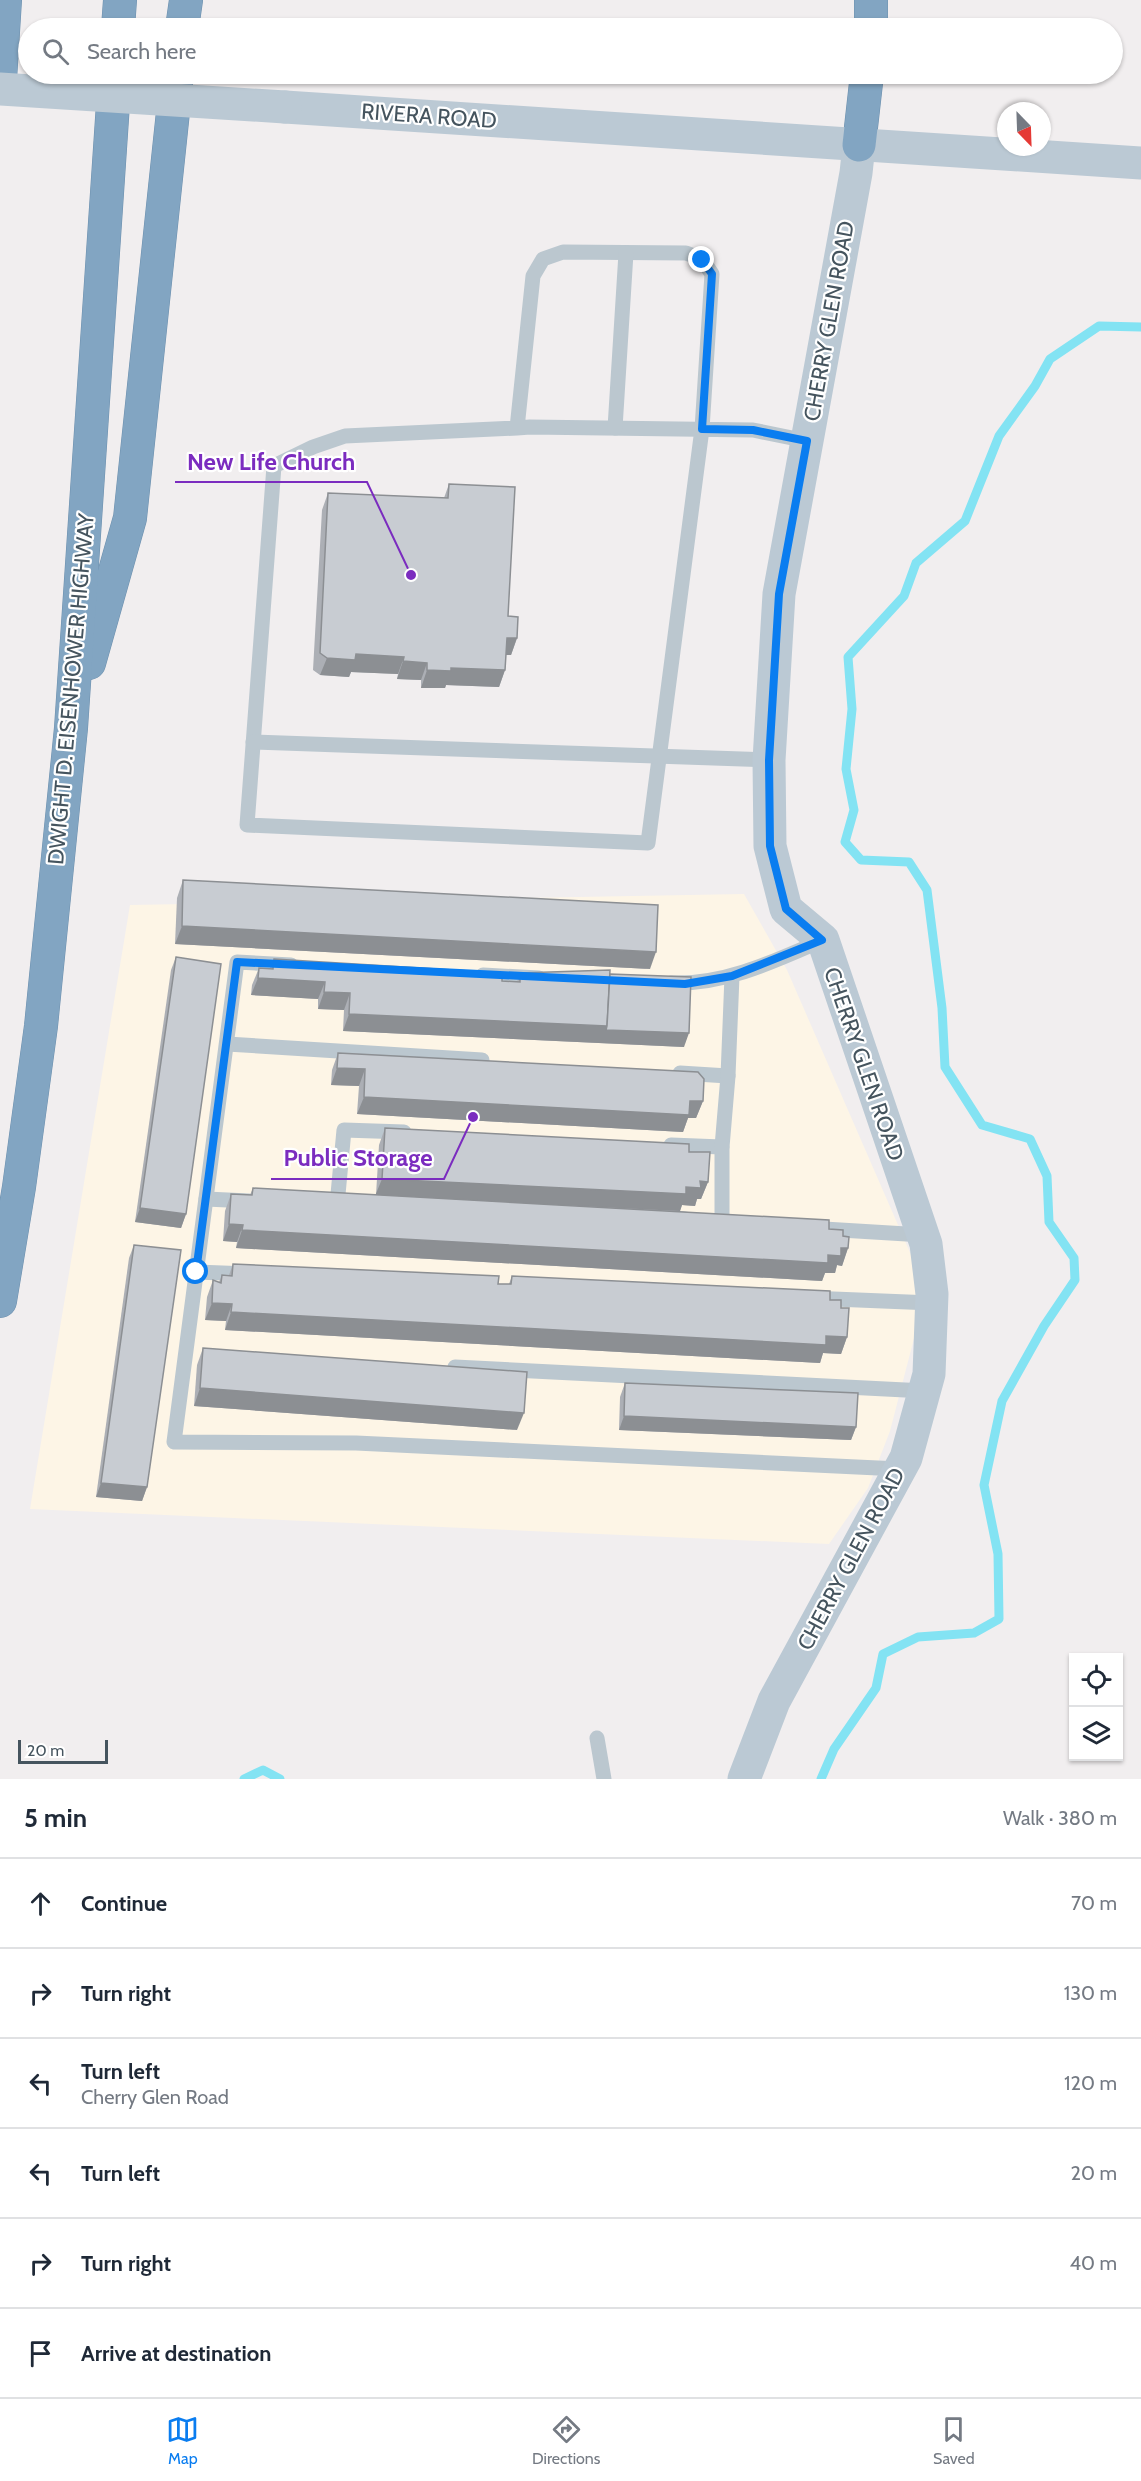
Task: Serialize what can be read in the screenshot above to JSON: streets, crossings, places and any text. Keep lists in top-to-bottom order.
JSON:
{
  "streets": {
    "highway": ["DWIGHT D. EISENHOWER HIGHWAY"],
    "street": ["RIVERA ROAD", "CHERRY GLEN ROAD"]
  },
  "crossings": [
    ["RIVERA ROAD", "CHERRY GLEN ROAD"]
  ],
  "places": ["New Life Church", "Public Storage"],
  "scale_bar": "20 m",
  "north": "bottom right",
  "page": {
    "search": "Search here",
    "scale": "20 m",
    "heading": ["5 min", "Walk · 380 m"],
    "list": [
      ["Continue", "70 m"],
      ["Turn right", "130 m"],
      ["Turn left", "Cherry Glen Road", "120 m"],
      ["Turn left", "20 m"],
      ["Turn right", "40 m"],
      "Arrive at destination"
    ],
    "nav": ["Map", "Directions", "Saved"]
  }
}
